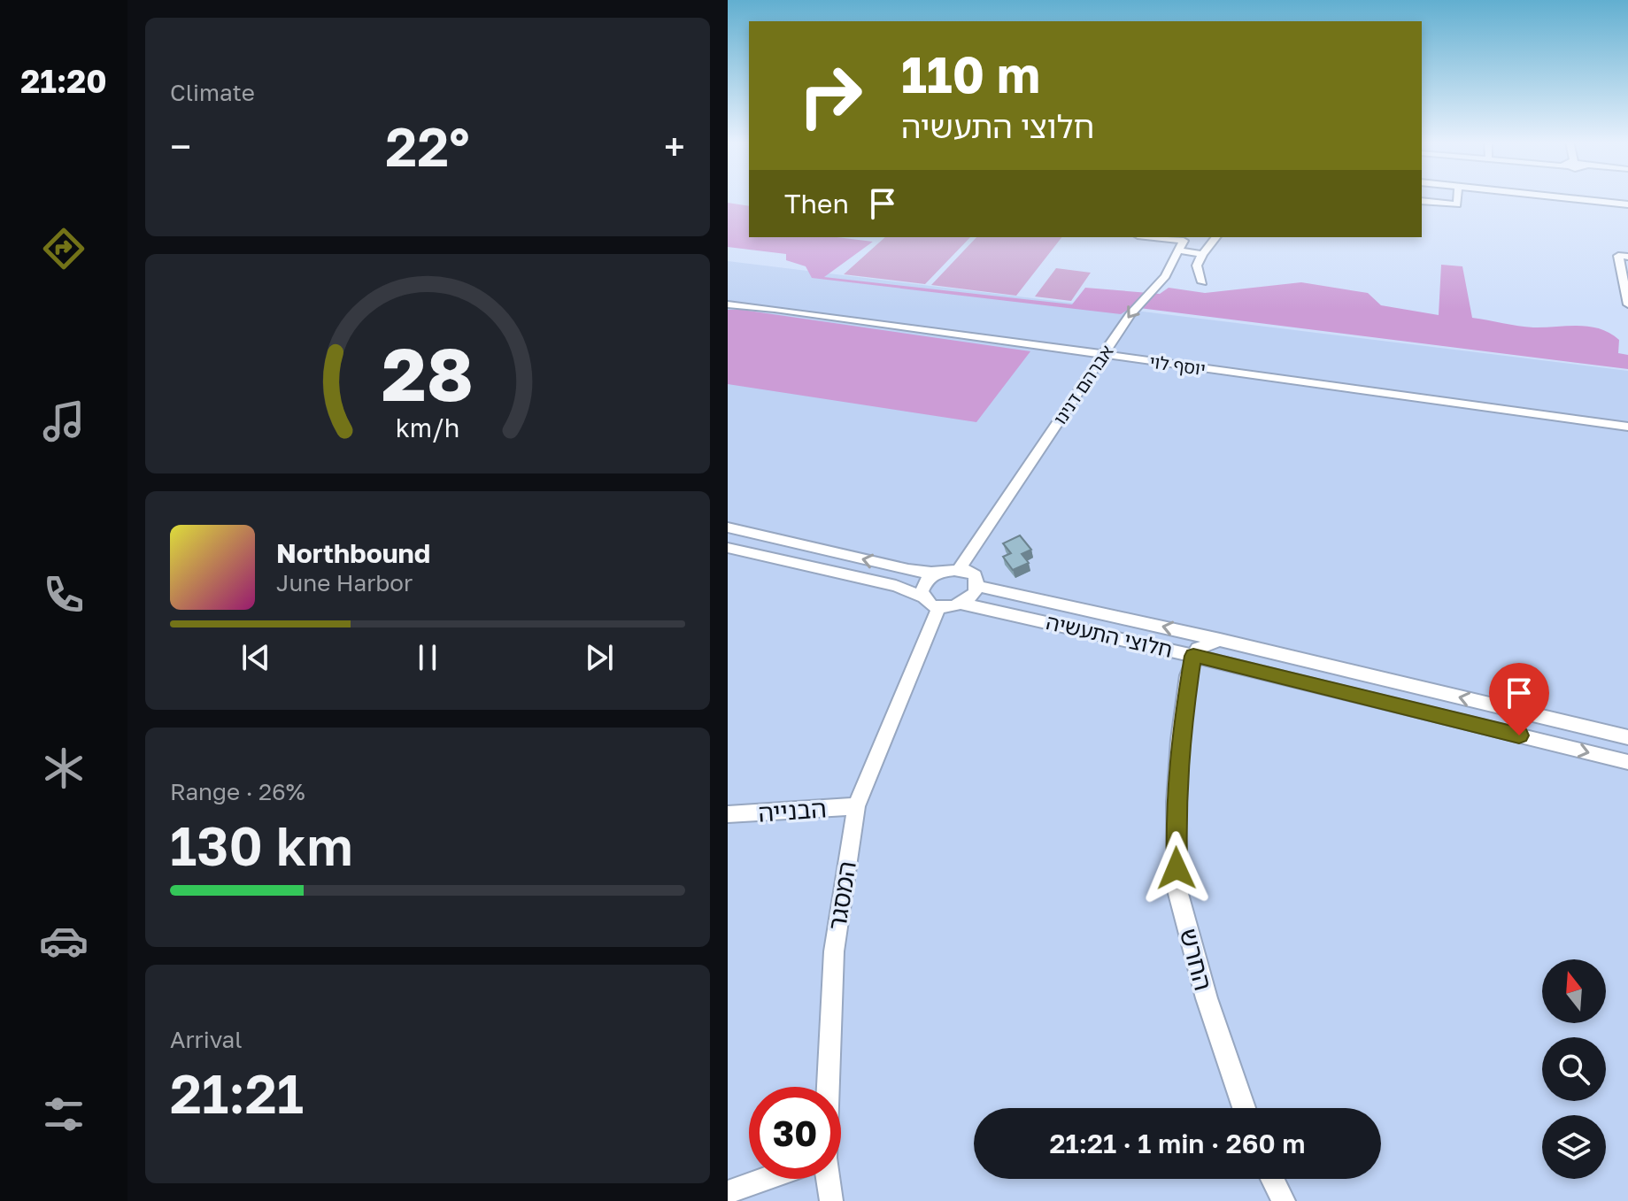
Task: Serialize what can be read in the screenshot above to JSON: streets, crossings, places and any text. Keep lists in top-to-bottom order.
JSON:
{
  "streets": {
    "street": [
      "יוסף לוי",
      "אברהם דנינו",
      "חלוצי התעשיה",
      "הבנייה",
      "המסגר",
      "החרש"
    ]
  },
  "crossings": [
    ["יוסף לוי", "אברהם דנינו"],
    ["אברהם דנינו", "חלוצי התעשיה"],
    ["אברהם דנינו", "המסגר"],
    ["חלוצי התעשיה", "המסגר"],
    ["חלוצי התעשיה", "החרש"],
    ["הבנייה", "המסגר"]
  ],
  "north": "top",
  "page": {
    "tabs": "21:20",
    "tile": [
      "Climate",
      ["Range · 26%", "130 km"],
      ["Arrival", "21:21"]
    ],
    "turn": ["110 m", "חלוצי התעשיה"],
    "heat": ["−", "22°", "+"],
    "then": "Then",
    "song": ["Northbound", "June Harbor"],
    "limit": "30",
    "trip": "21:21 · 1 min · 260 m",
    "gauge": ["28", "km/h"]
  }
}
